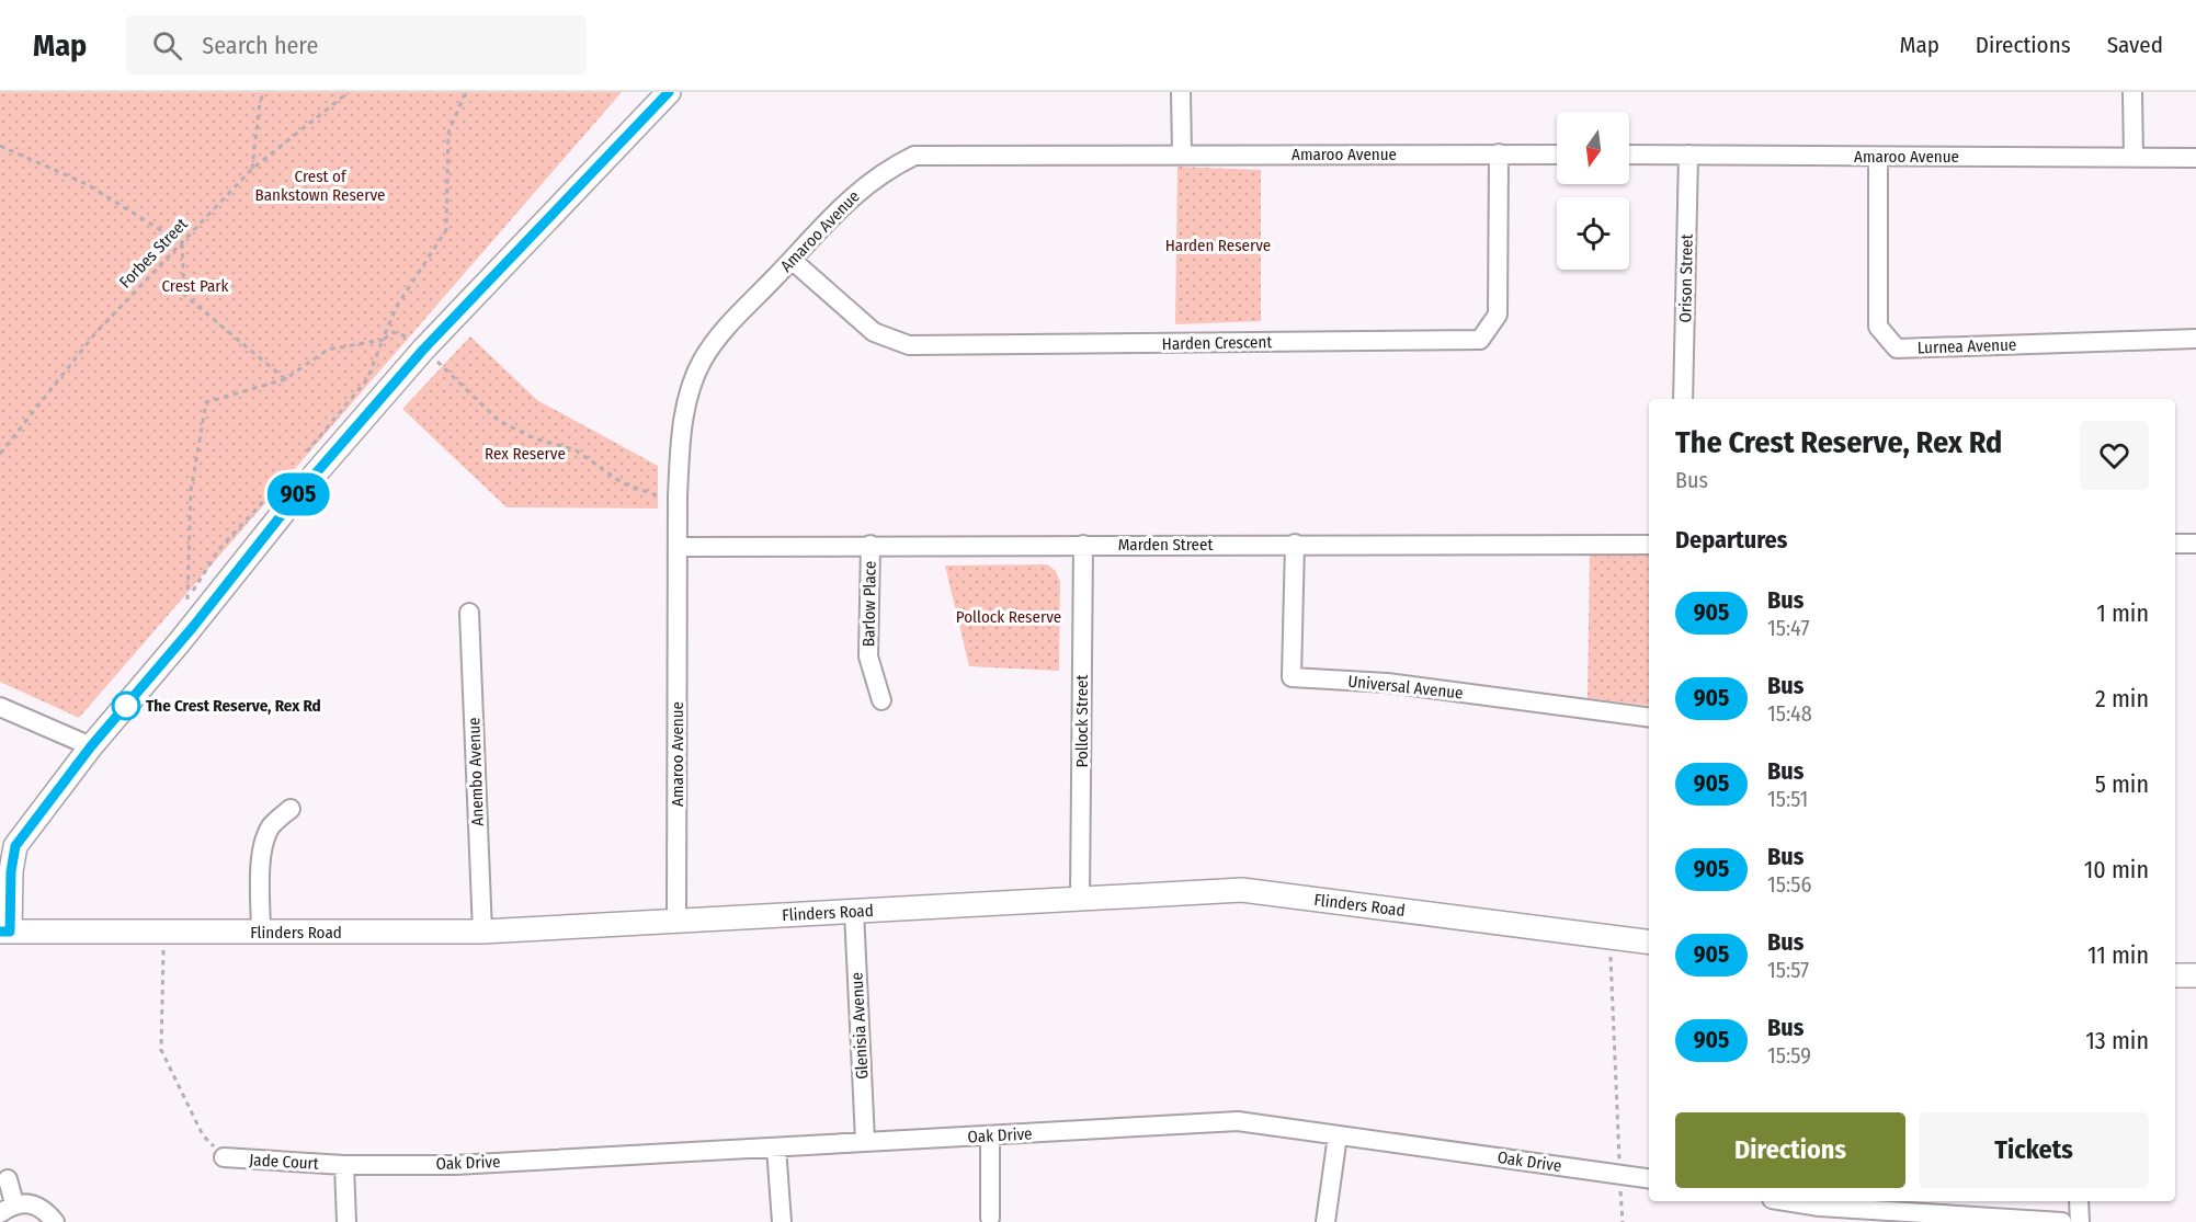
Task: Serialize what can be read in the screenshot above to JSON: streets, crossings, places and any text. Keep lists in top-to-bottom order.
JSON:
{
  "streets": {
    "street": [
      "Amaroo Avenue",
      "Orison Street",
      "Harden Crescent",
      "Lurnea Avenue",
      "Marden Street",
      "Barlow Place",
      "Universal Avenue",
      "Pollock Street",
      "Anembo Avenue",
      "Flinders Road",
      "Glenisia Avenue",
      "Oak Drive",
      "Jade Court"
    ],
    "path": ["Forbes Street"]
  },
  "crossings": [
    ["Amaroo Avenue", "Orison Street"],
    ["Amaroo Avenue", "Harden Crescent"],
    ["Amaroo Avenue", "Lurnea Avenue"],
    ["Amaroo Avenue", "Marden Street"],
    ["Amaroo Avenue", "Flinders Road"],
    ["Marden Street", "Barlow Place"],
    ["Marden Street", "Universal Avenue"],
    ["Marden Street", "Pollock Street"],
    ["Pollock Street", "Flinders Road"],
    ["Anembo Avenue", "Flinders Road"],
    ["Flinders Road", "Glenisia Avenue"],
    ["Glenisia Avenue", "Oak Drive"],
    ["Oak Drive", "Jade Court"]
  ],
  "parks": [
    "Crest of Bankstown Reserve",
    "Harden Reserve",
    "Crest Park",
    "Rex Reserve",
    "Pollock Reserve"
  ],
  "places": ["The Crest Reserve, Rex Rd"],
  "lines": ["bus line 905"],
  "north": "bottom",
  "page": {
    "header": "Map",
    "search": "Search here",
    "nav": ["Map", "Directions", "Saved"],
    "on_map": "905",
    "heading": [
      ["The Crest Reserve, Rex Rd", "Bus"],
      "Departures"
    ],
    "list": [
      {
        "mark": "905",
        "name": "Bus",
        "note": "15:47",
        "value": "1 min"
      },
      {
        "mark": "905",
        "name": "Bus",
        "note": "15:48",
        "value": "2 min"
      },
      {
        "mark": "905",
        "name": "Bus",
        "note": "15:51",
        "value": "5 min"
      },
      {
        "mark": "905",
        "name": "Bus",
        "note": "15:56",
        "value": "10 min"
      },
      {
        "mark": "905",
        "name": "Bus",
        "note": "15:57",
        "value": "11 min"
      },
      {
        "mark": "905",
        "name": "Bus",
        "note": "15:59",
        "value": "13 min"
      }
    ],
    "buttons": ["Directions", "Tickets"]
  }
}
